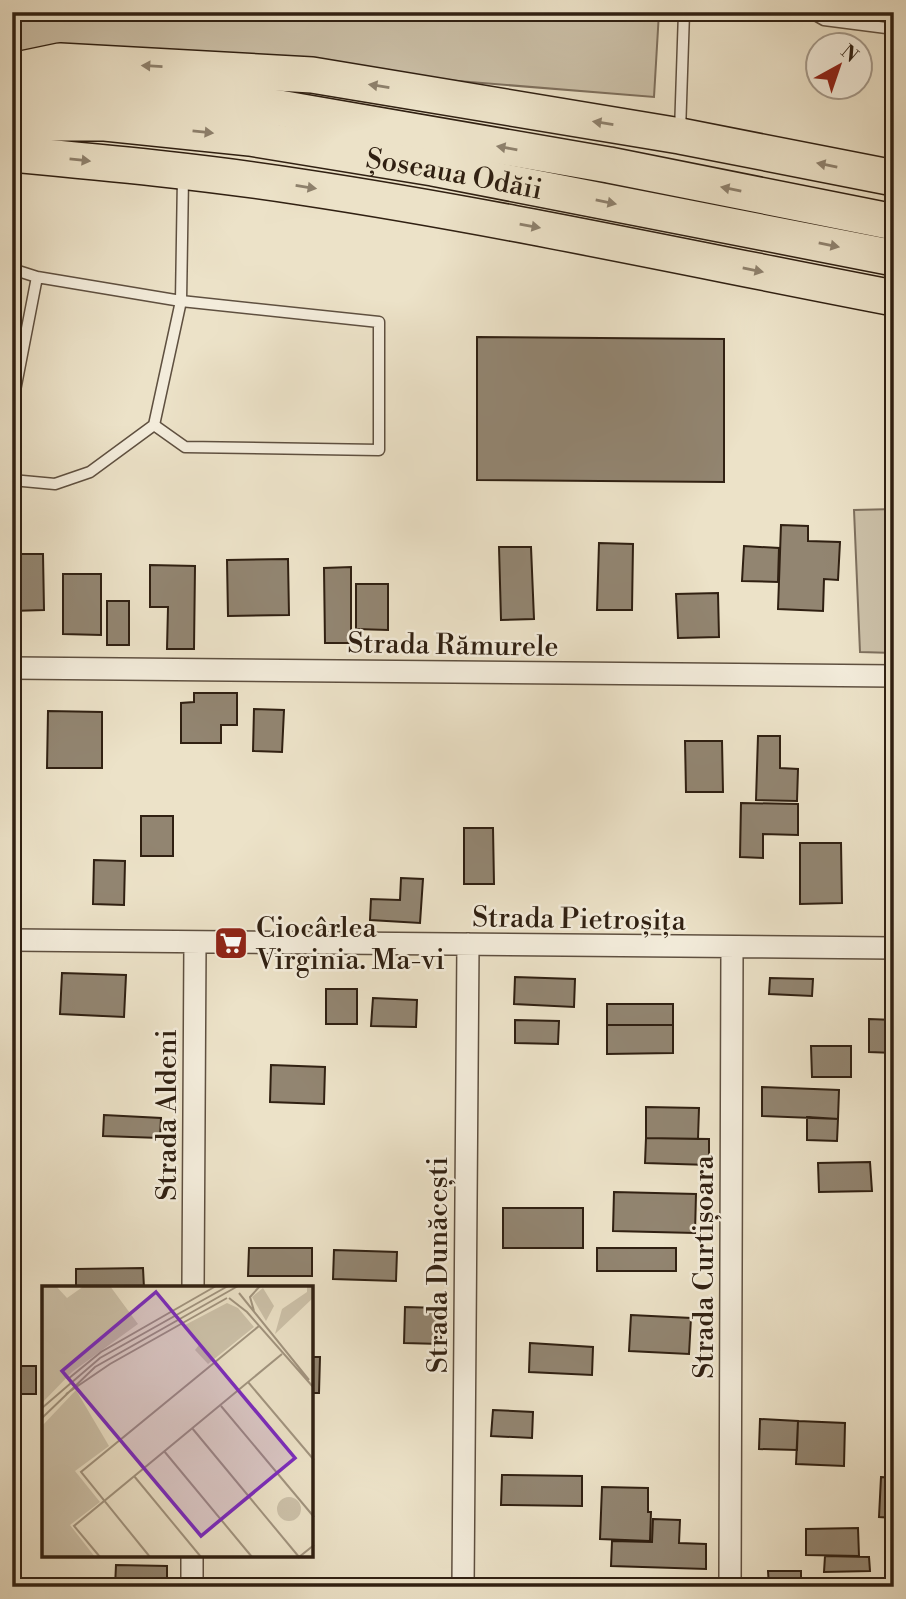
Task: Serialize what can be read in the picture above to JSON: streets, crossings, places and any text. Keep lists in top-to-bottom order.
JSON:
{
  "streets": {
    "main road": ["Șoseaua Odăii"],
    "street": [
      "Strada Rămurele",
      "Strada Pietroșița",
      "Strada Aldeni",
      "Strada Dunăcești",
      "Strada Curtișoara"
    ]
  },
  "crossings": [
    ["Strada Pietroșița", "Strada Aldeni"],
    ["Strada Pietroșița", "Strada Dunăcești"],
    ["Strada Pietroșița", "Strada Curtișoara"]
  ],
  "places": {
    "supermarket": ["Ciocârlea Virginia. Ma-vi"]
  },
  "north": "top right"
}
